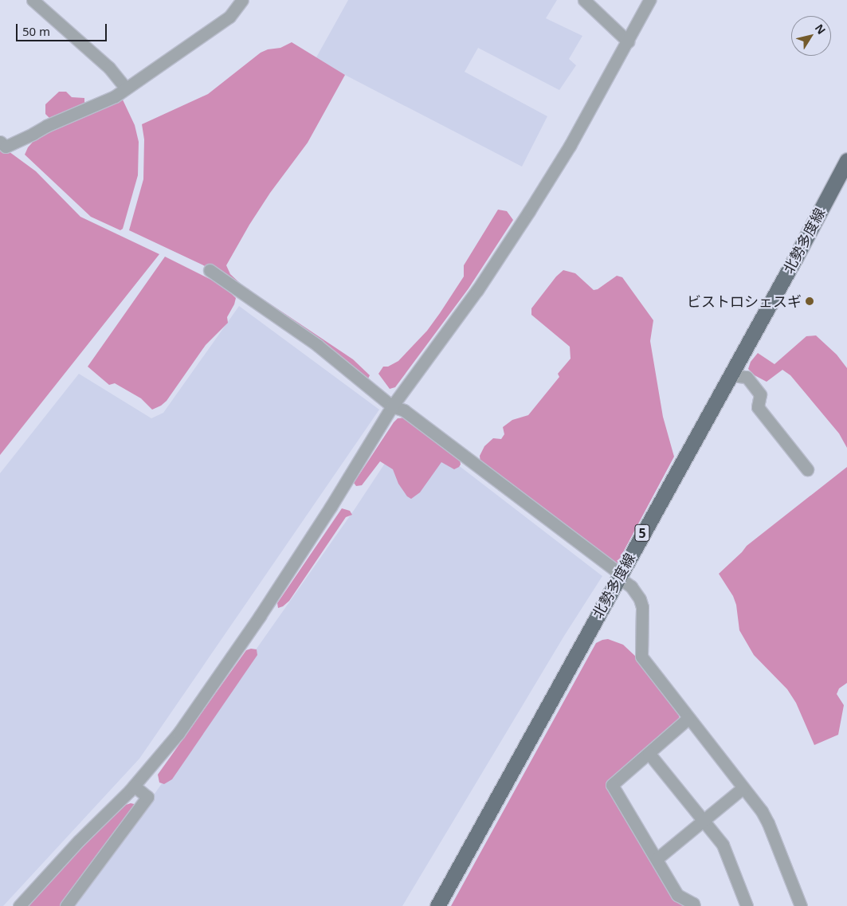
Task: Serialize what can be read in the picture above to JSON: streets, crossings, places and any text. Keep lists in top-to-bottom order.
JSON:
{
  "streets": {
    "main road": ["北勢多度線", "5"]
  },
  "places": ["ビストロシェスギ"],
  "scale_bar": "50 m",
  "north": "top right"
}
